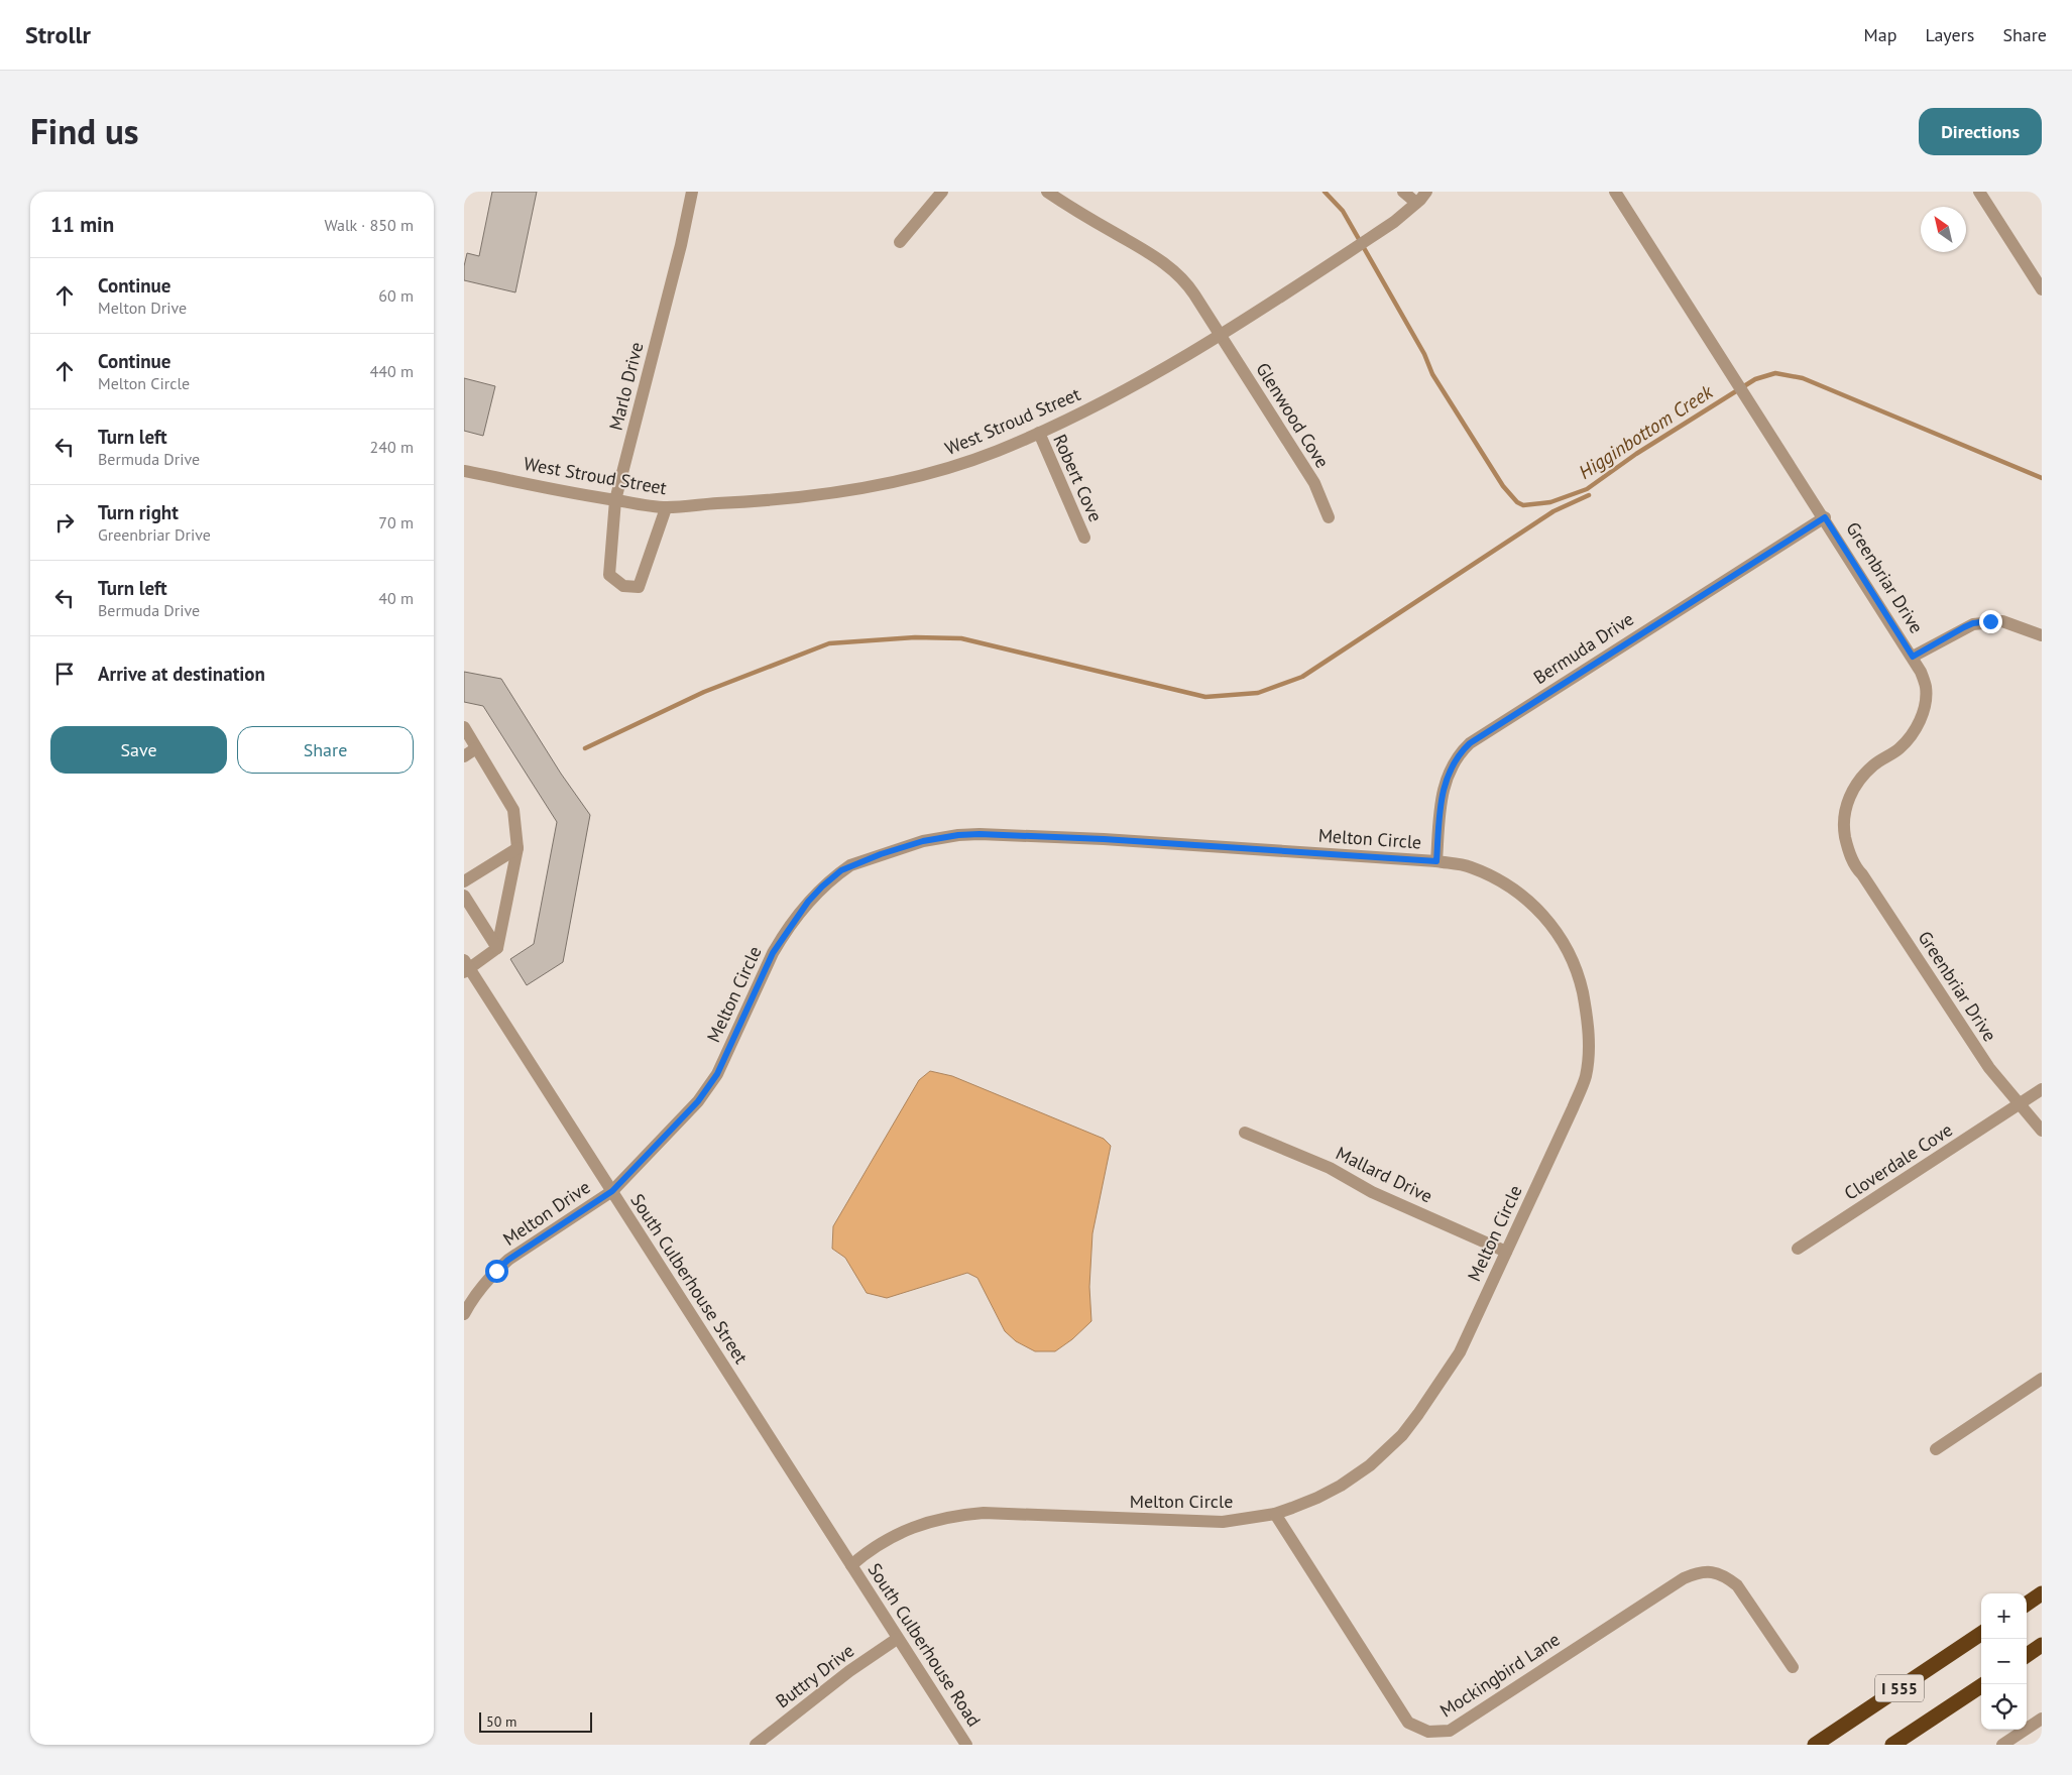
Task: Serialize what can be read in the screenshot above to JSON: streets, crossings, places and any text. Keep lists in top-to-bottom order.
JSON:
{
  "streets": {
    "highway": ["I 555"],
    "street": [
      "Marlo Drive",
      "Glenwood Cove",
      "West Stroud Street",
      "Robert Cove",
      "Greenbriar Drive",
      "Bermuda Drive",
      "Melton Circle",
      "Cloverdale Cove",
      "Mallard Drive",
      "Melton Drive",
      "South Culberhouse Street",
      "South Culberhouse Road",
      "Mockingbird Lane",
      "Buttry Drive"
    ]
  },
  "crossings": [
    ["Marlo Drive", "West Stroud Street"],
    ["Glenwood Cove", "West Stroud Street"],
    ["West Stroud Street", "Robert Cove"],
    ["Greenbriar Drive", "Bermuda Drive"],
    ["Greenbriar Drive", "Cloverdale Cove"],
    ["Bermuda Drive", "Melton Circle"],
    ["Melton Circle", "Mallard Drive"],
    ["Melton Circle", "Melton Drive"],
    ["Melton Circle", "South Culberhouse Street"],
    ["Melton Circle", "South Culberhouse Road"],
    ["Melton Circle", "Mockingbird Lane"],
    ["Melton Drive", "South Culberhouse Street"],
    ["South Culberhouse Street", "South Culberhouse Road"],
    ["South Culberhouse Road", "Buttry Drive"]
  ],
  "water": ["Higginbottom Creek"],
  "scale_bar": "50 m",
  "north": "top left",
  "page": {
    "header": "Strollr",
    "nav": ["Map", "Layers", "Share"],
    "title": "Find us",
    "buttons": [
      "Directions",
      ["Save", "Share"]
    ],
    "heading": ["11 min", "Walk · 850 m"],
    "list": [
      ["Continue", "Melton Drive", "60 m"],
      ["Continue", "Melton Circle", "440 m"],
      ["Turn left", "Bermuda Drive", "240 m"],
      ["Turn right", "Greenbriar Drive", "70 m"],
      ["Turn left", "Bermuda Drive", "40 m"],
      "Arrive at destination"
    ],
    "map_buttons": ["+", "−"],
    "scale": "50 m"
  }
}
